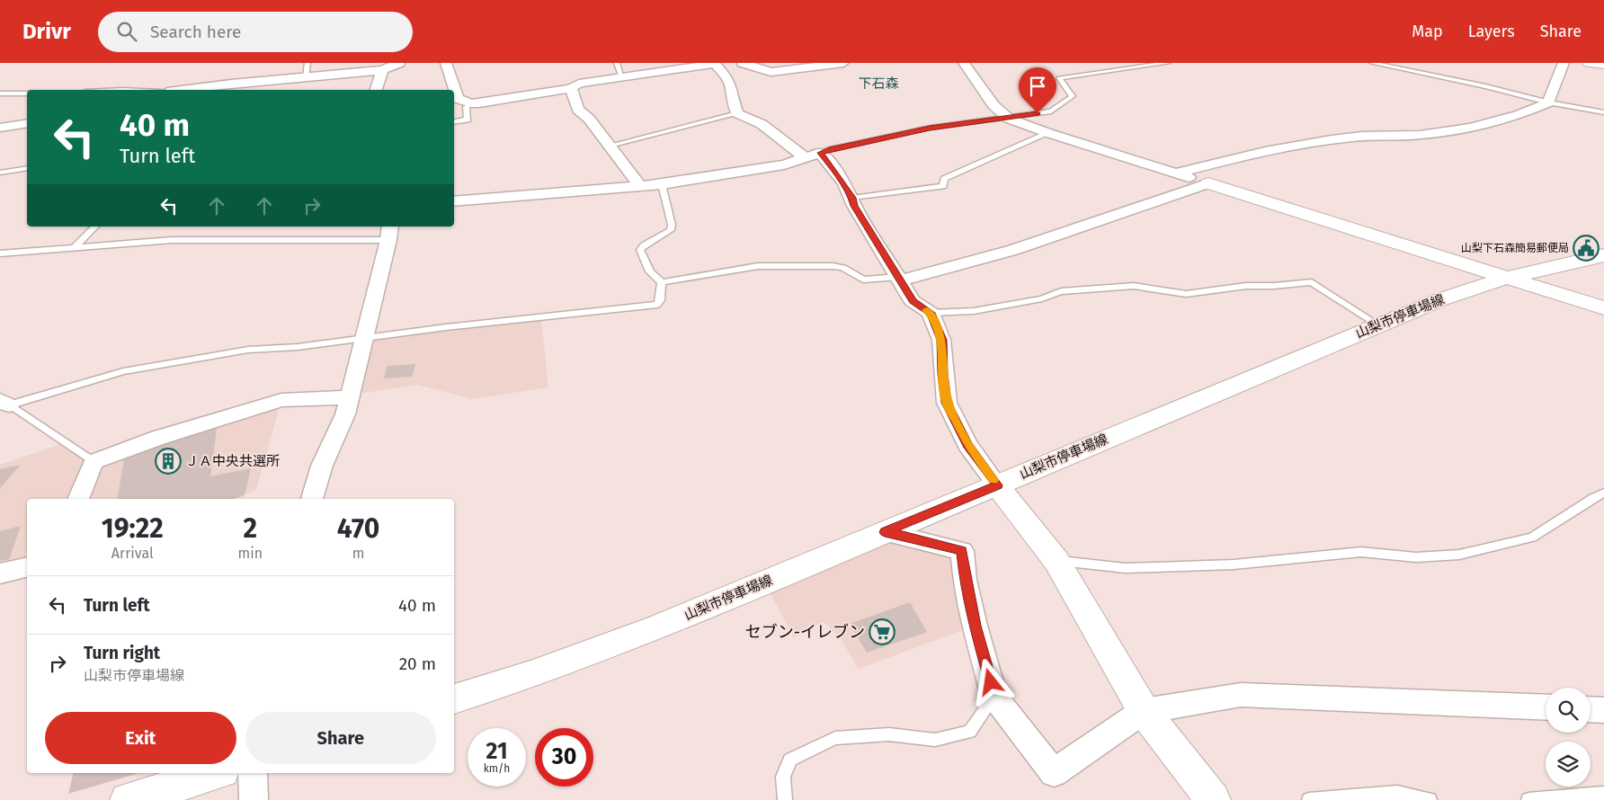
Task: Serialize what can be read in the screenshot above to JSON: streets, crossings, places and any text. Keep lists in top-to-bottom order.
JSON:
{
  "streets": {
    "main road": ["山梨市停車場線"]
  },
  "districts": ["下石森"],
  "places": {
    "public building": ["山梨下石森簡易郵便局"],
    "building": ["ＪＡ中央共選所"],
    "supermarket": ["セブン-イレブン"]
  },
  "page": {
    "header": "Drivr",
    "search": "Search here",
    "nav": ["Map", "Layers", "Share"],
    "turn": ["40 m", "Turn left"],
    "eta": [
      "19:22",
      "Arrival",
      "2",
      "min",
      "470",
      "m"
    ],
    "list": [
      {
        "name": "Turn left",
        "value": "40 m"
      },
      {
        "name": "Turn right",
        "note": "山梨市停車場線",
        "value": "20 m"
      }
    ],
    "buttons": ["Exit", "Share"],
    "speed": "21 km/h",
    "limit": "30"
  }
}
